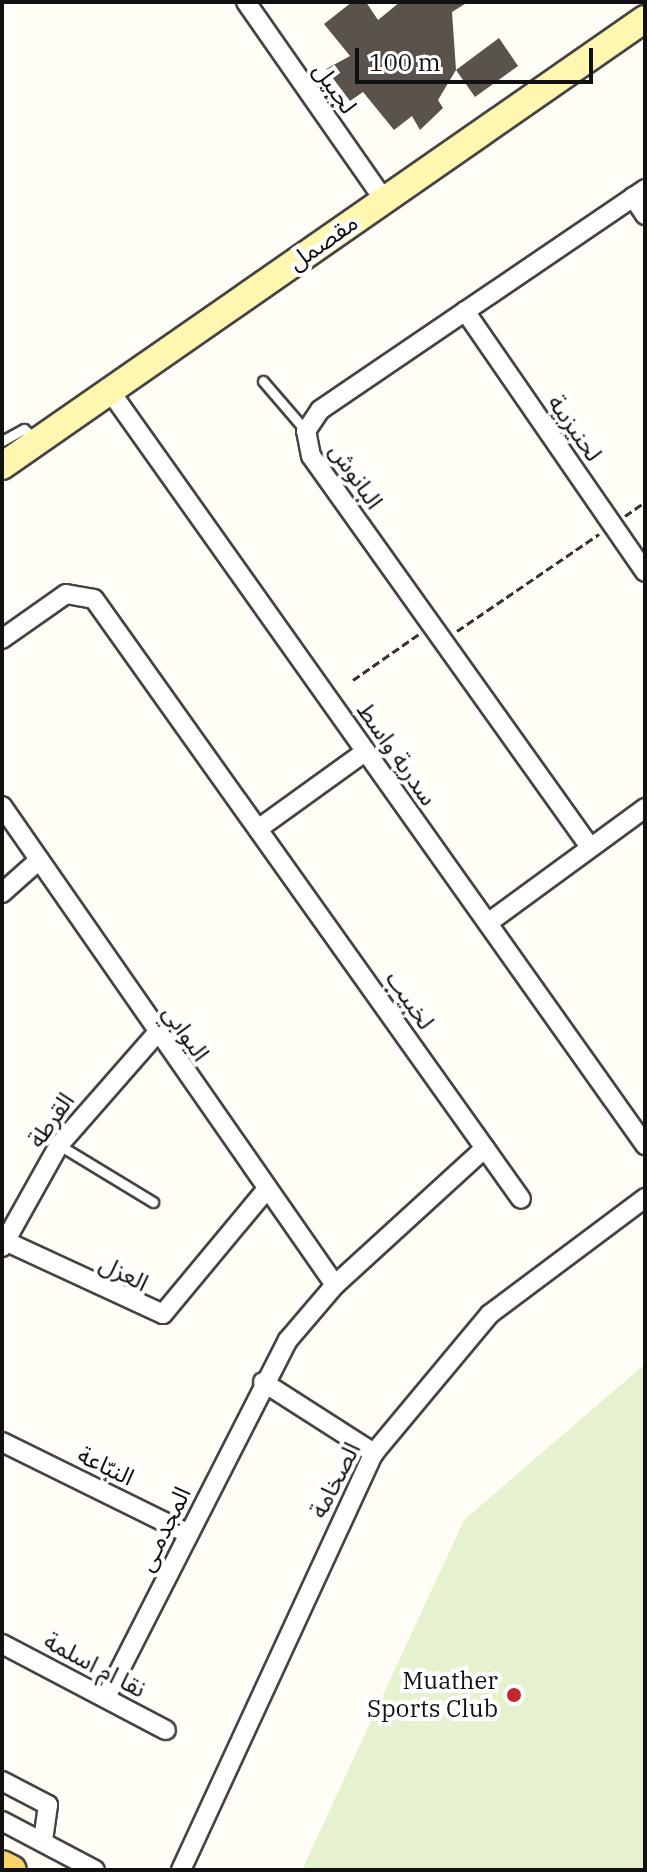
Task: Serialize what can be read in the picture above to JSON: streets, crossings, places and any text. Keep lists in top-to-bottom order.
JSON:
{
  "streets": {
    "street": [
      "لجبيل",
      "مقصمل",
      "لحنيزبية",
      "البانوش",
      "سدرية واسط",
      "لخبيب",
      "اليوابي",
      "القرطة",
      "العزل",
      "النبّاعة",
      "الصخامة",
      "المجدمـى",
      "نقا ام اسلمة"
    ]
  },
  "crossings": [
    ["لجبيل", "مقصمل"],
    ["مقصمل", "سدرية واسط"],
    ["لحنيزبية", "البانوش"],
    ["لخبيب", "المجدمـى"],
    ["اليوابي", "القرطة"],
    ["اليوابي", "العزل"],
    ["اليوابي", "المجدمـى"],
    ["القرطة", "العزل"],
    ["النبّاعة", "المجدمـى"],
    ["المجدمـى", "نقا ام اسلمة"]
  ],
  "places": ["Muather Sports Club"],
  "scale_bar": "100 m"
}
